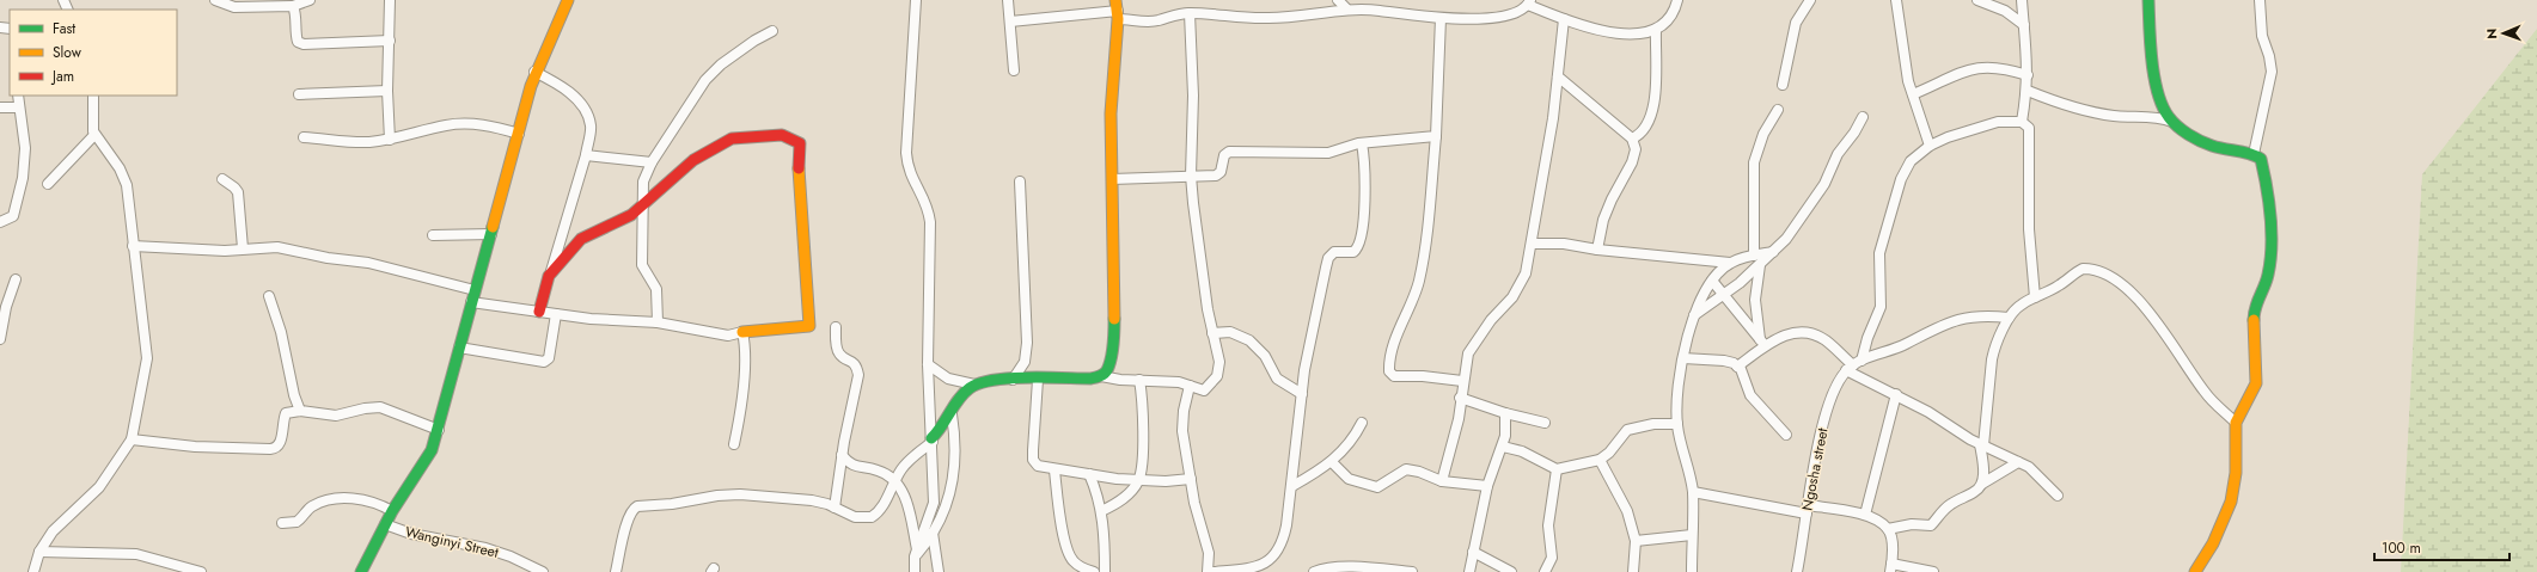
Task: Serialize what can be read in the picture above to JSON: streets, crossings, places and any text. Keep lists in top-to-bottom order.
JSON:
{
  "streets": {
    "street": ["Ngosha street", "Wanginyi Street"]
  },
  "legend": ["Fast", "Slow", "Jam"],
  "scale_bar": "100 m",
  "north": "left"
}
